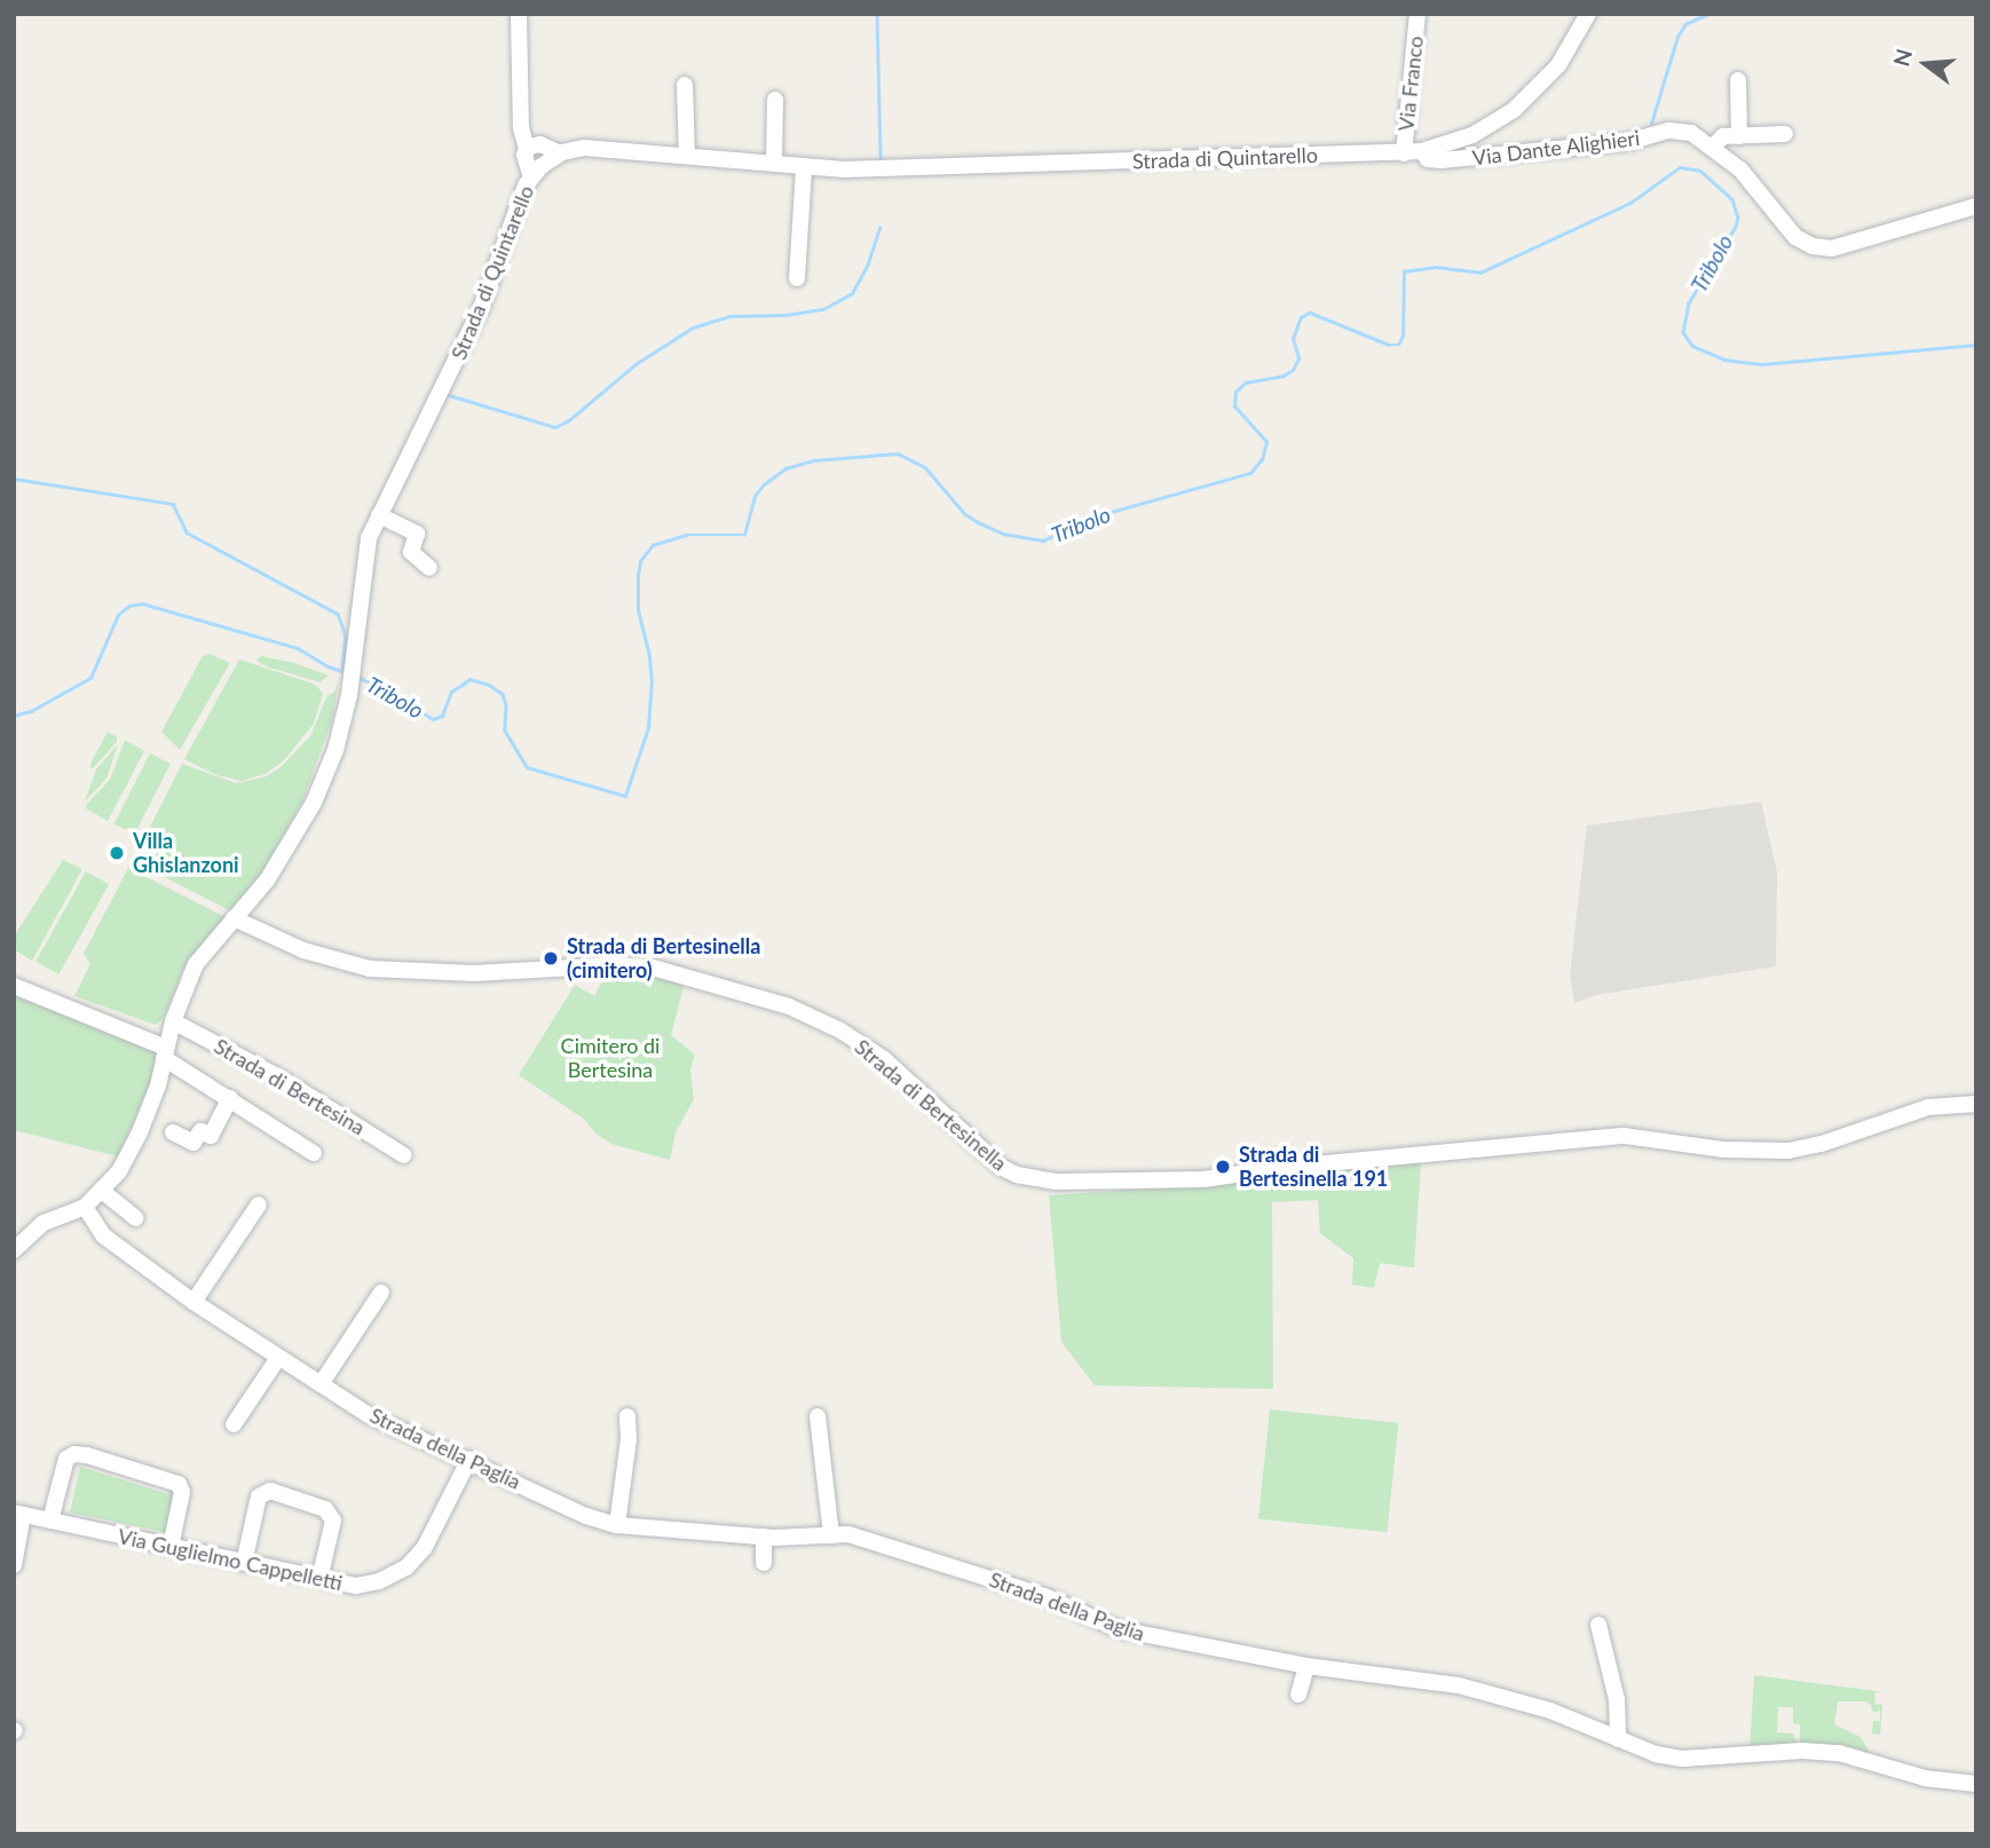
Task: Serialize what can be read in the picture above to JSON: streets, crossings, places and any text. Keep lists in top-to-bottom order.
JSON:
{
  "streets": {
    "street": [
      "Via Franco",
      "Via Dante Alighieri",
      "Strada di Quintarello",
      "Strada di Bertesina",
      "Strada di Bertesinella",
      "Strada della Paglia",
      "Via Guglielmo Cappelletti"
    ]
  },
  "crossings": [
    ["Via Franco", "Strada di Quintarello"],
    ["Via Dante Alighieri", "Strada di Quintarello"],
    ["Strada di Quintarello", "Strada di Bertesinella"],
    ["Strada della Paglia", "Via Guglielmo Cappelletti"]
  ],
  "water": ["Tribolo"],
  "parks": ["Cimitero di Bertesina"],
  "places": ["Villa Ghislanzoni", "Strada di Bertesinella (cimitero)", "Strada di Bertesinella 191"],
  "north": "left"
}
